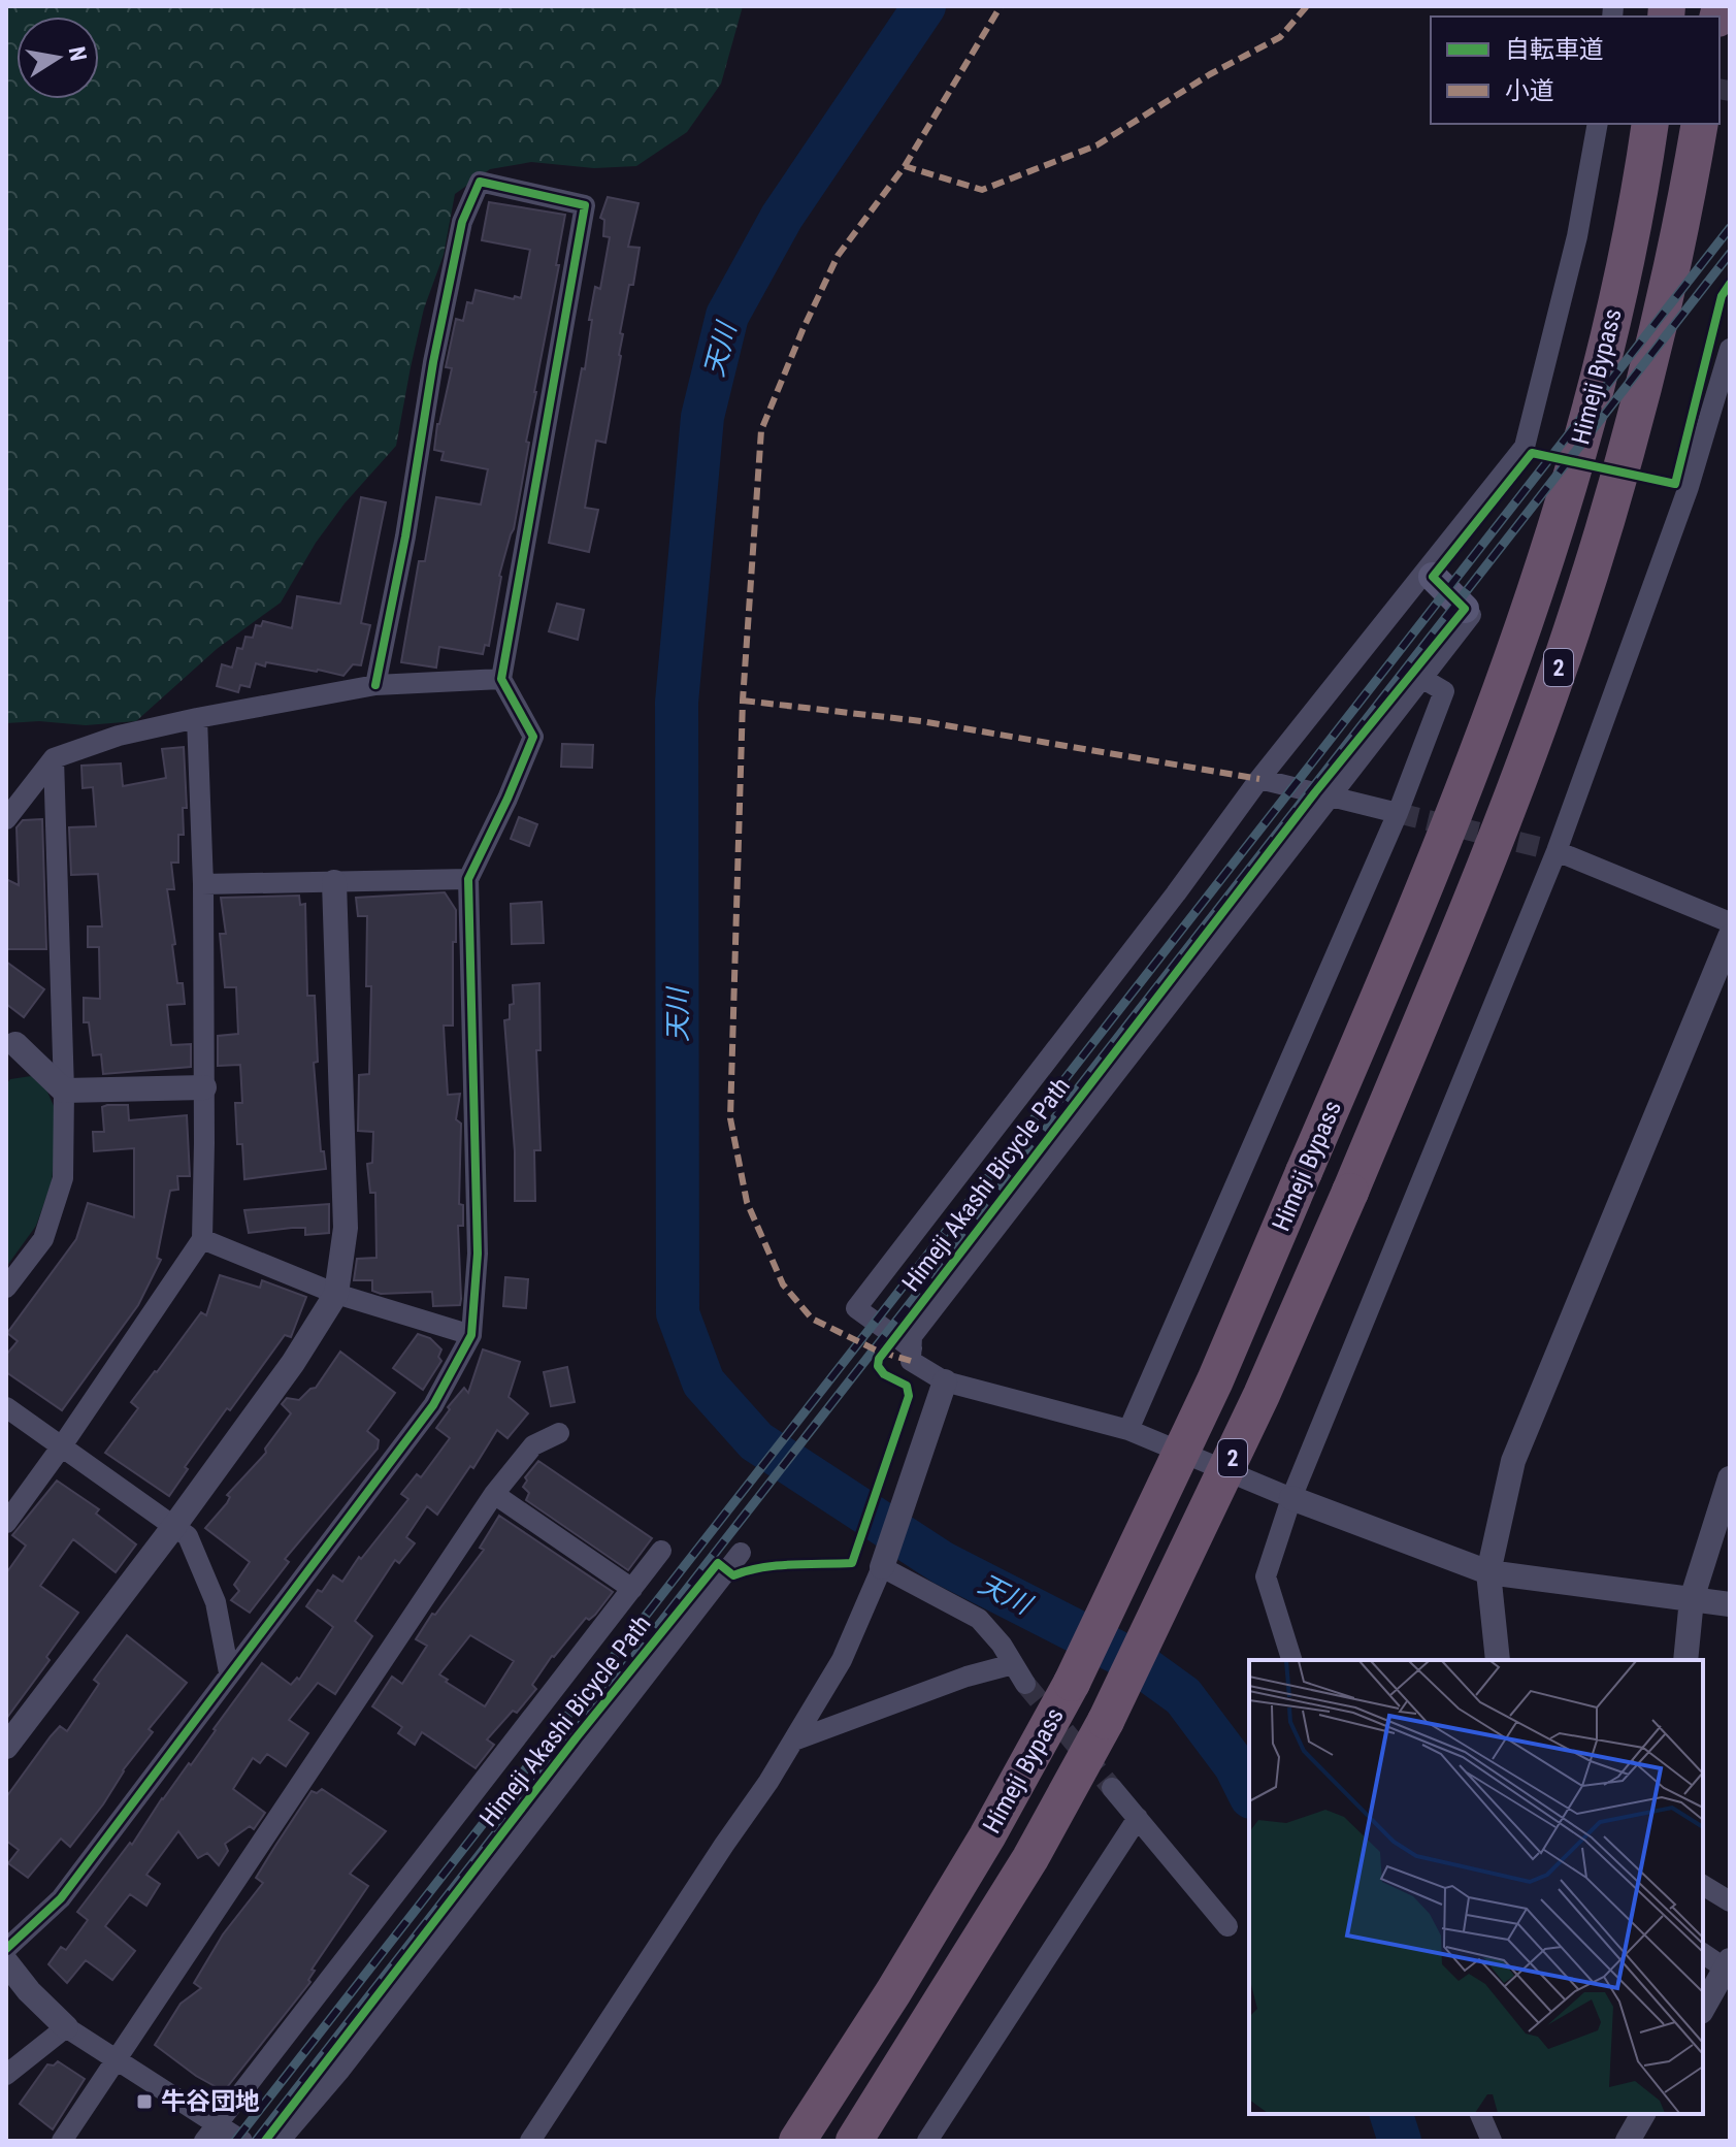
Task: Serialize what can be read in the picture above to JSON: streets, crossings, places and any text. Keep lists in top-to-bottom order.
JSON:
{
  "streets": {
    "highway": ["Himeji Bypass", "2"],
    "cycle path": ["Himeji Akashi Bicycle Path"]
  },
  "water": ["天川"],
  "places": {
    "transit": ["牛谷団地"]
  },
  "legend": ["自転車道", "小道"],
  "north": "right"
}
